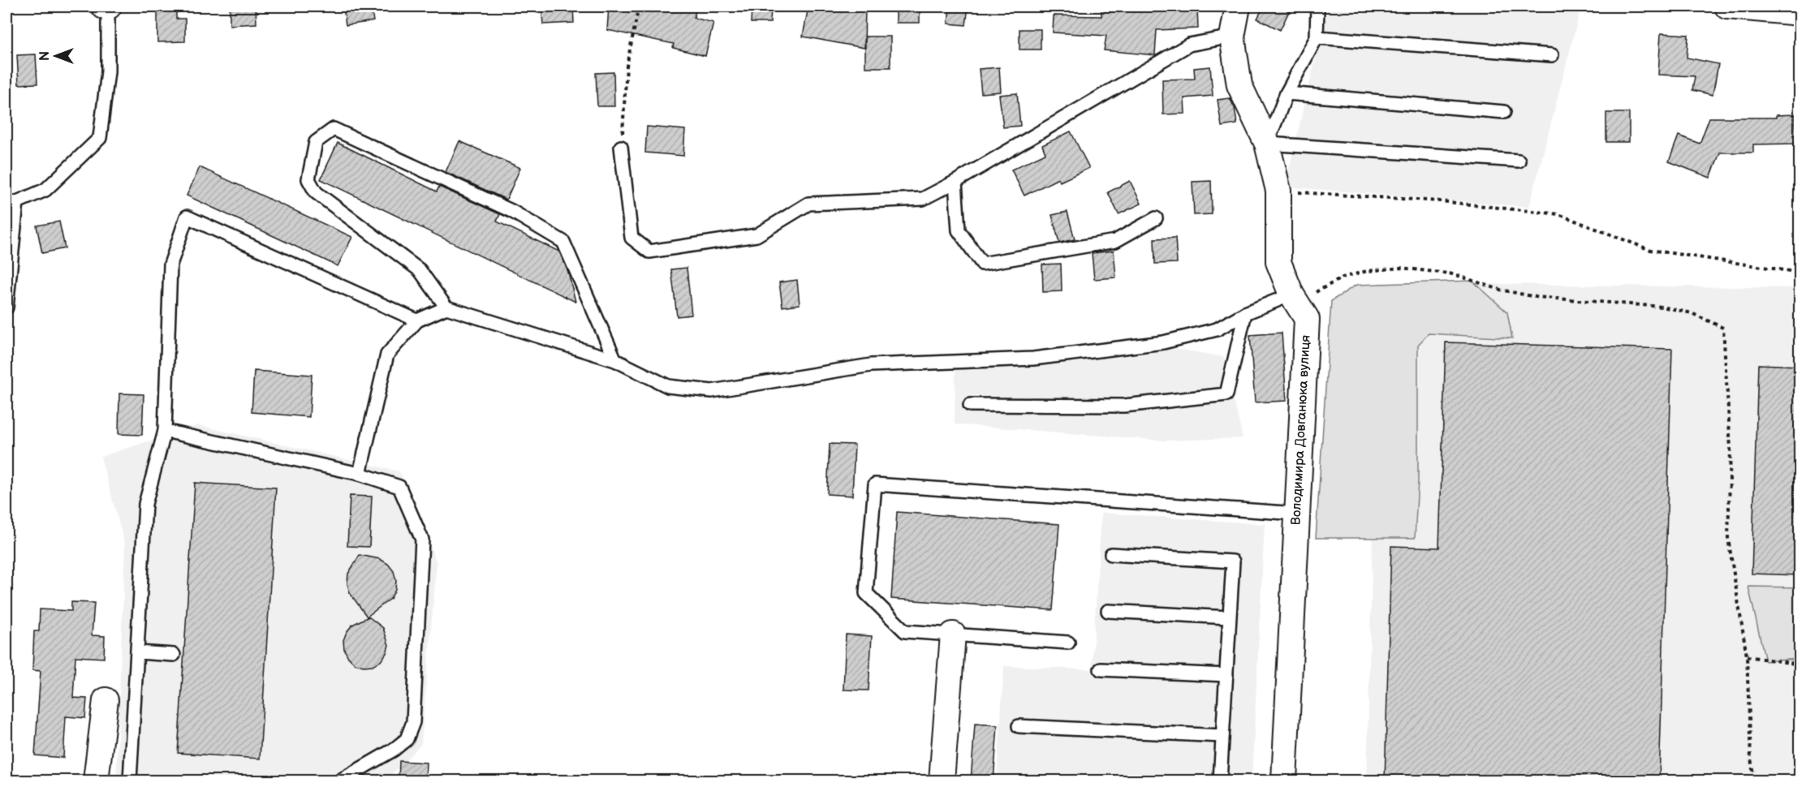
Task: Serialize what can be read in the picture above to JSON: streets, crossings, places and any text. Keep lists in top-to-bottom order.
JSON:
{
  "streets": {
    "street": ["Володимира Довганюка вулиця"]
  },
  "north": "left"
}
